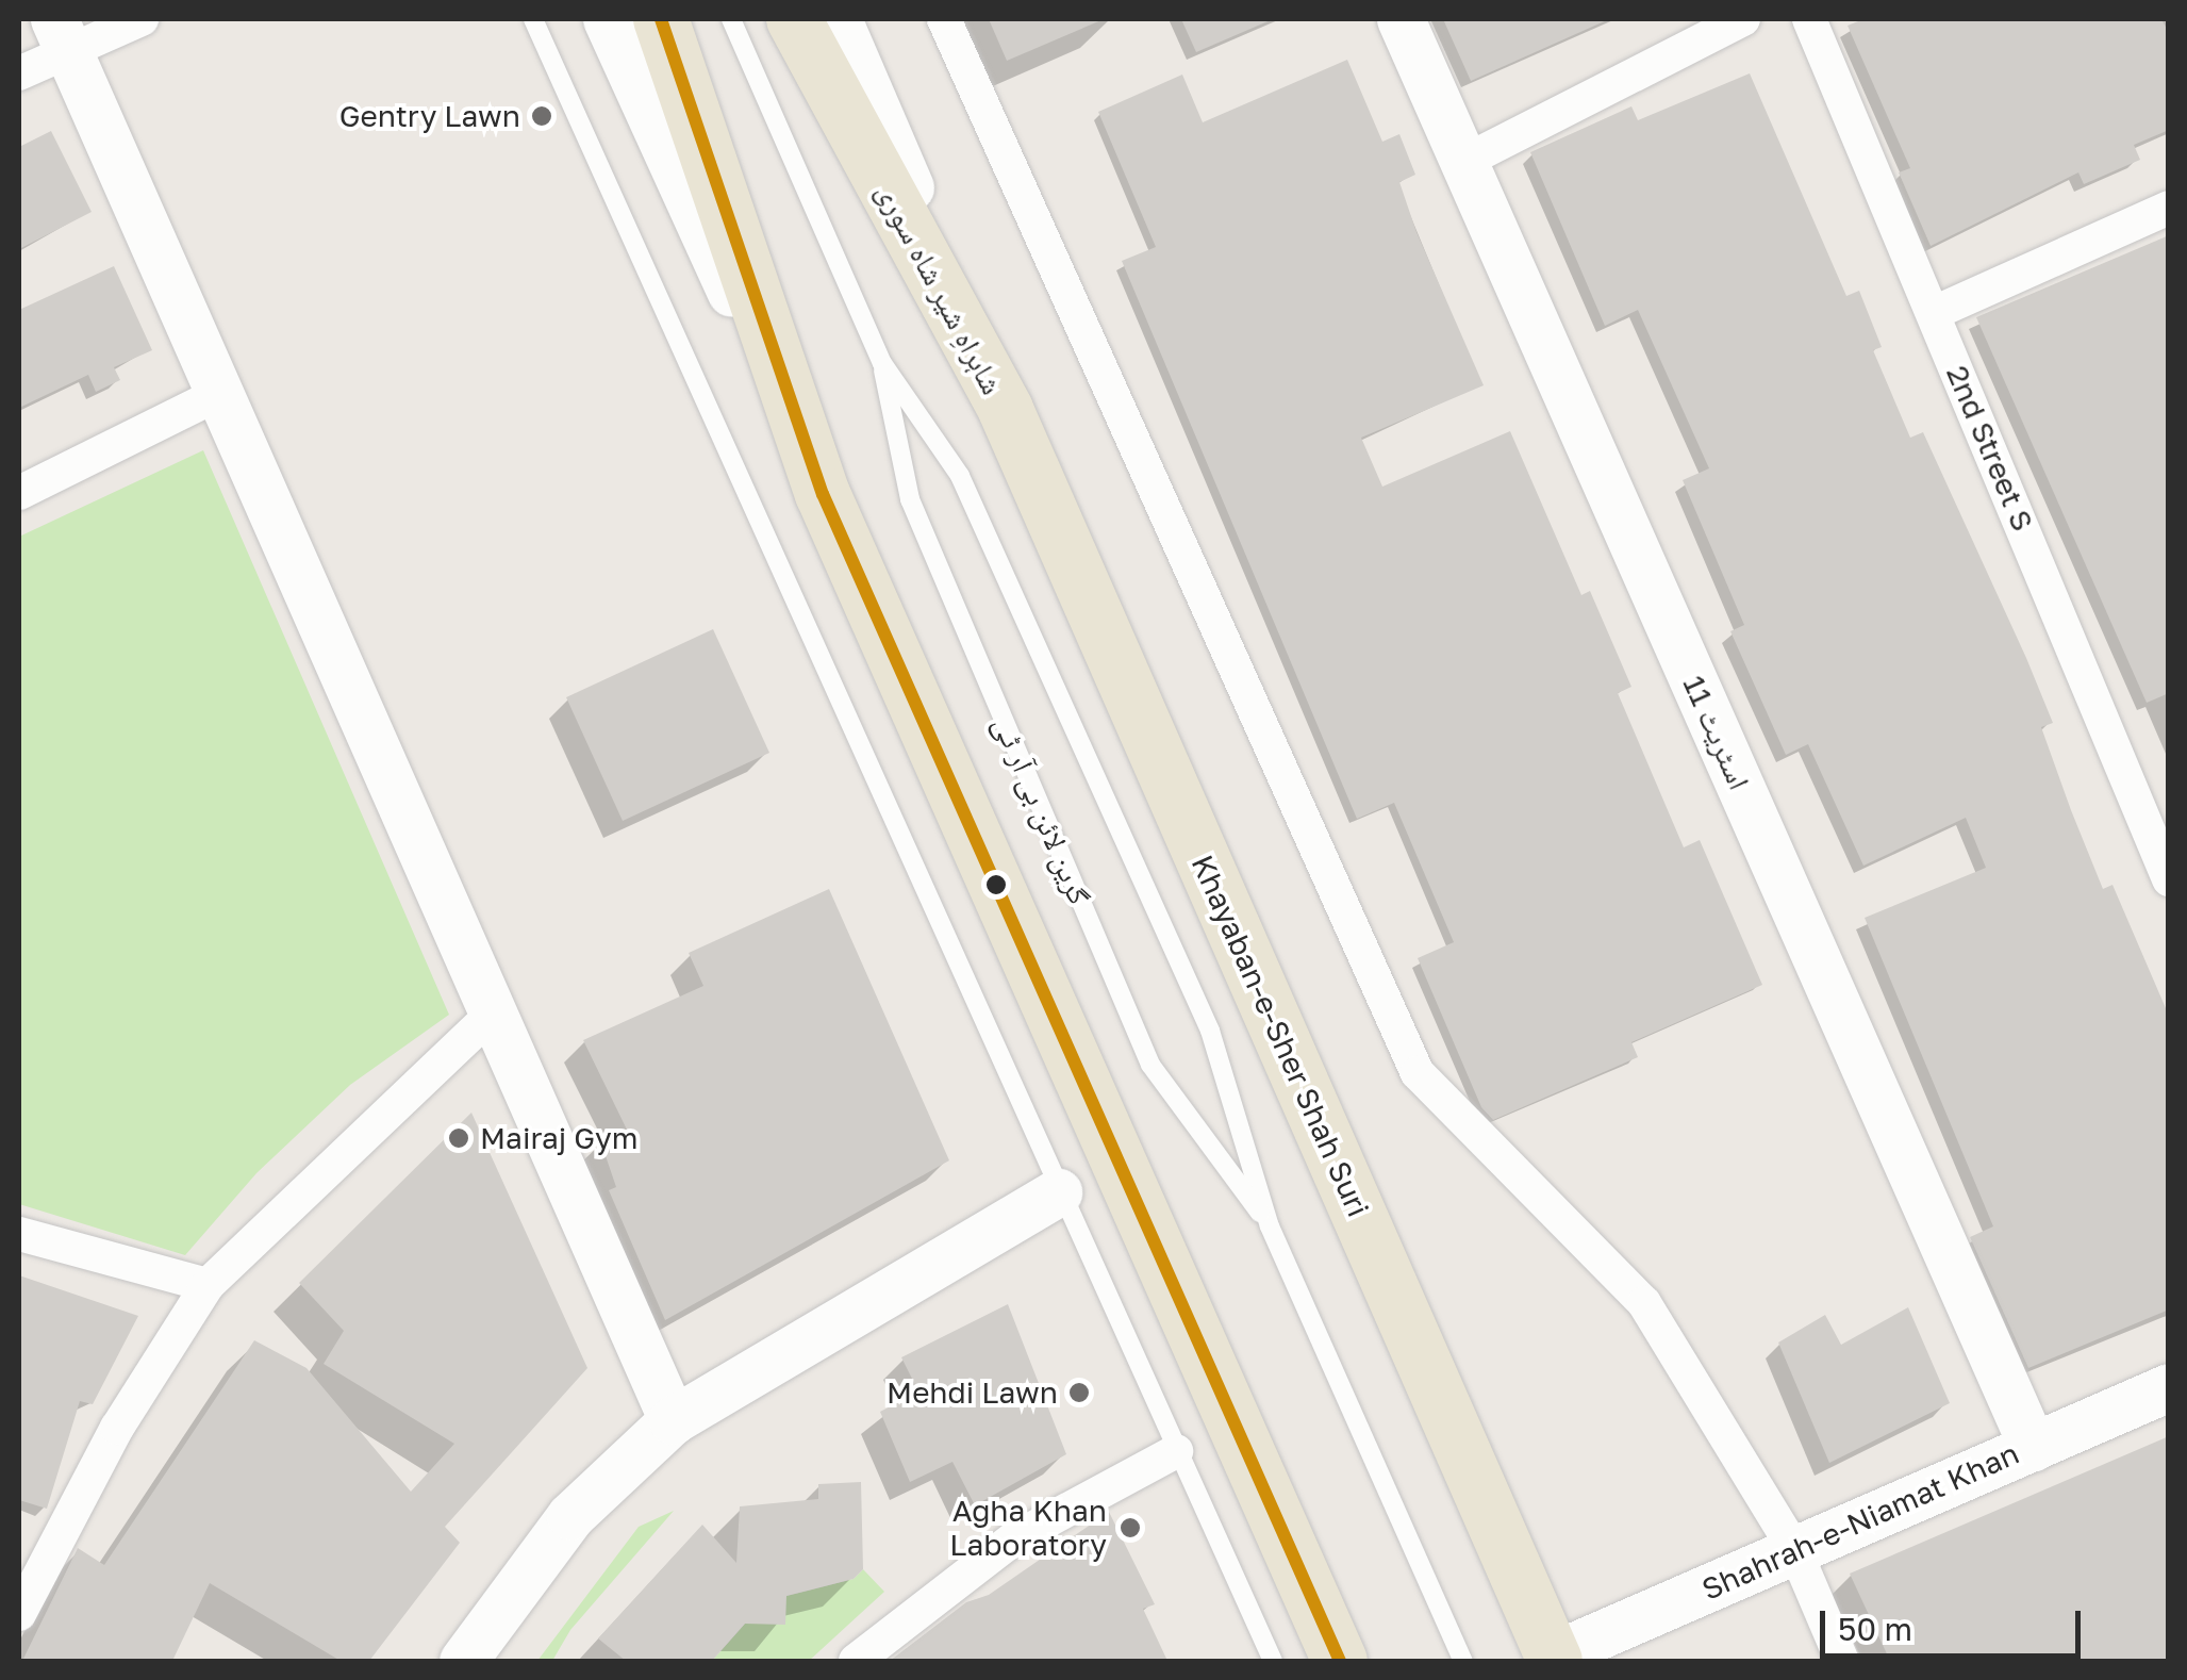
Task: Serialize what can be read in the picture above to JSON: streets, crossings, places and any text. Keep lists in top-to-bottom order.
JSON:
{
  "streets": {
    "main road": ["شاہراہِ شیر شاہ سوری", "Khayaban-e-Sher Shah Suri"],
    "street": ["2nd Street S", "اسٹریٹ 11", "Shahrah-e-Niamat Khan"],
    "lane": ["گرین لائن بی آر ٹی"]
  },
  "crossings": [
    ["شاہراہِ شیر شاہ سوری", "Khayaban-e-Sher Shah Suri"],
    ["اسٹریٹ 11", "Shahrah-e-Niamat Khan"],
    ["Khayaban-e-Sher Shah Suri", "Shahrah-e-Niamat Khan"]
  ],
  "places": [
    "Gentry Lawn",
    "Mairaj Gym",
    "Mehdi Lawn",
    "Agha Khan Laboratory"
  ],
  "scale_bar": "50 m"
}
